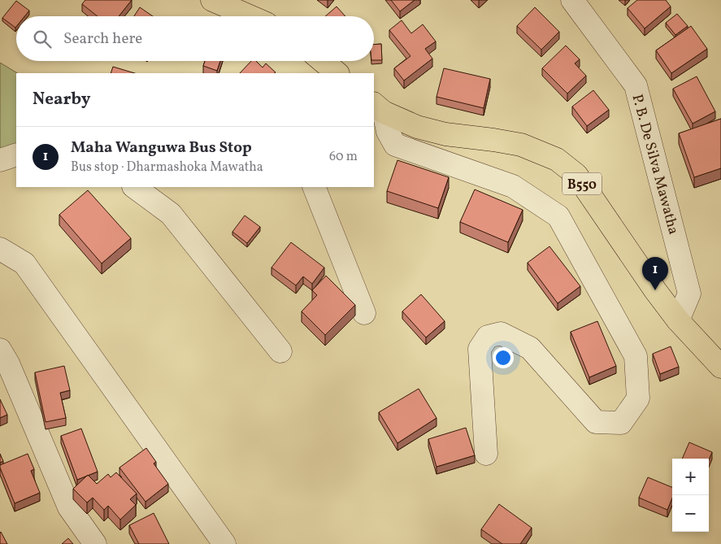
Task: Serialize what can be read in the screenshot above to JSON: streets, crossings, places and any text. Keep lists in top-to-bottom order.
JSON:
{
  "streets": {
    "main road": ["B550"],
    "street": ["P. B. De Silva Mawatha"]
  },
  "crossings": [
    ["P. B. De Silva Mawatha", "B550"]
  ],
  "page": {
    "search": "Search here",
    "heading": "Nearby",
    "list": [
      {
        "mark": "1",
        "name": "Maha Wanguwa Bus Stop",
        "note": "Bus stop · Dharmashoka Mawatha",
        "value": "60 m"
      }
    ],
    "pins": "1",
    "map_buttons": ["+", "−"]
  }
}
